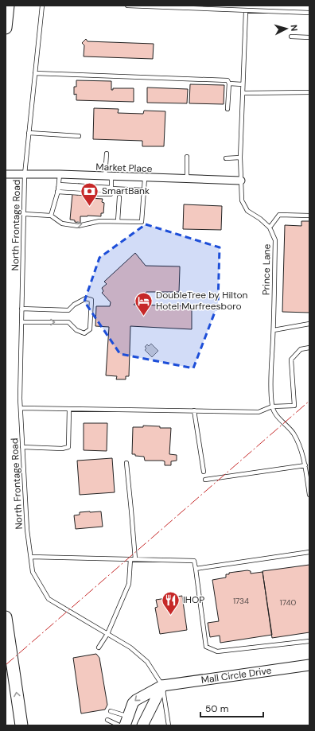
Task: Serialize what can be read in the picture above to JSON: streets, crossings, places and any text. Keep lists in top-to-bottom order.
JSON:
{
  "streets": {
    "street": ["Market Place", "Mall Circle Drive"],
    "lane": ["North Frontage Road", "Prince Lane"]
  },
  "crossings": [
    ["Market Place", "North Frontage Road"],
    ["Market Place", "Prince Lane"],
    ["North Frontage Road", "Mall Circle Drive"]
  ],
  "places": {
    "bank": ["SmartBank"],
    "hotel": ["DoubleTree by Hilton Hotel Murfreesboro"],
    "restaurant": ["IHOP"]
  },
  "house_numbers": ["1734", "1740"],
  "scale_bar": "50 m",
  "north": "right"
}
